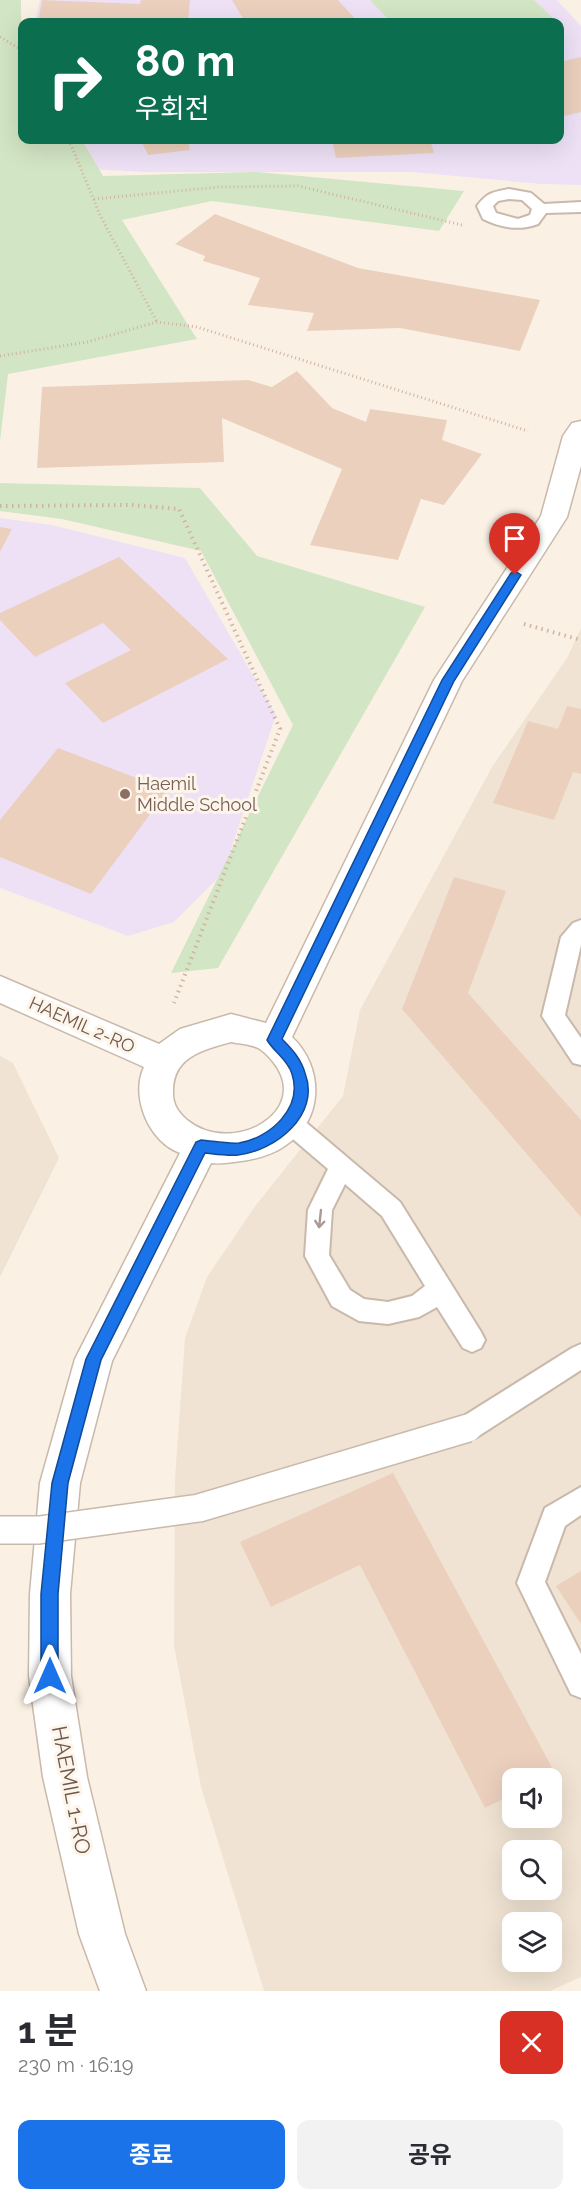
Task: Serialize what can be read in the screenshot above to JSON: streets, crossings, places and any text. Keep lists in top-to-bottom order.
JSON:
{
  "streets": {
    "street": ["HAEMIL 2-RO", "HAEMIL 1-RO"]
  },
  "crossings": [
    ["HAEMIL 2-RO", "HAEMIL 1-RO"]
  ],
  "places": ["Haemil Middle School"],
  "page": {
    "turn": ["80 m", "우회전"],
    "heading": ["1 분", "230 m · 16:19"],
    "buttons": ["종료", "공유"]
  }
}
